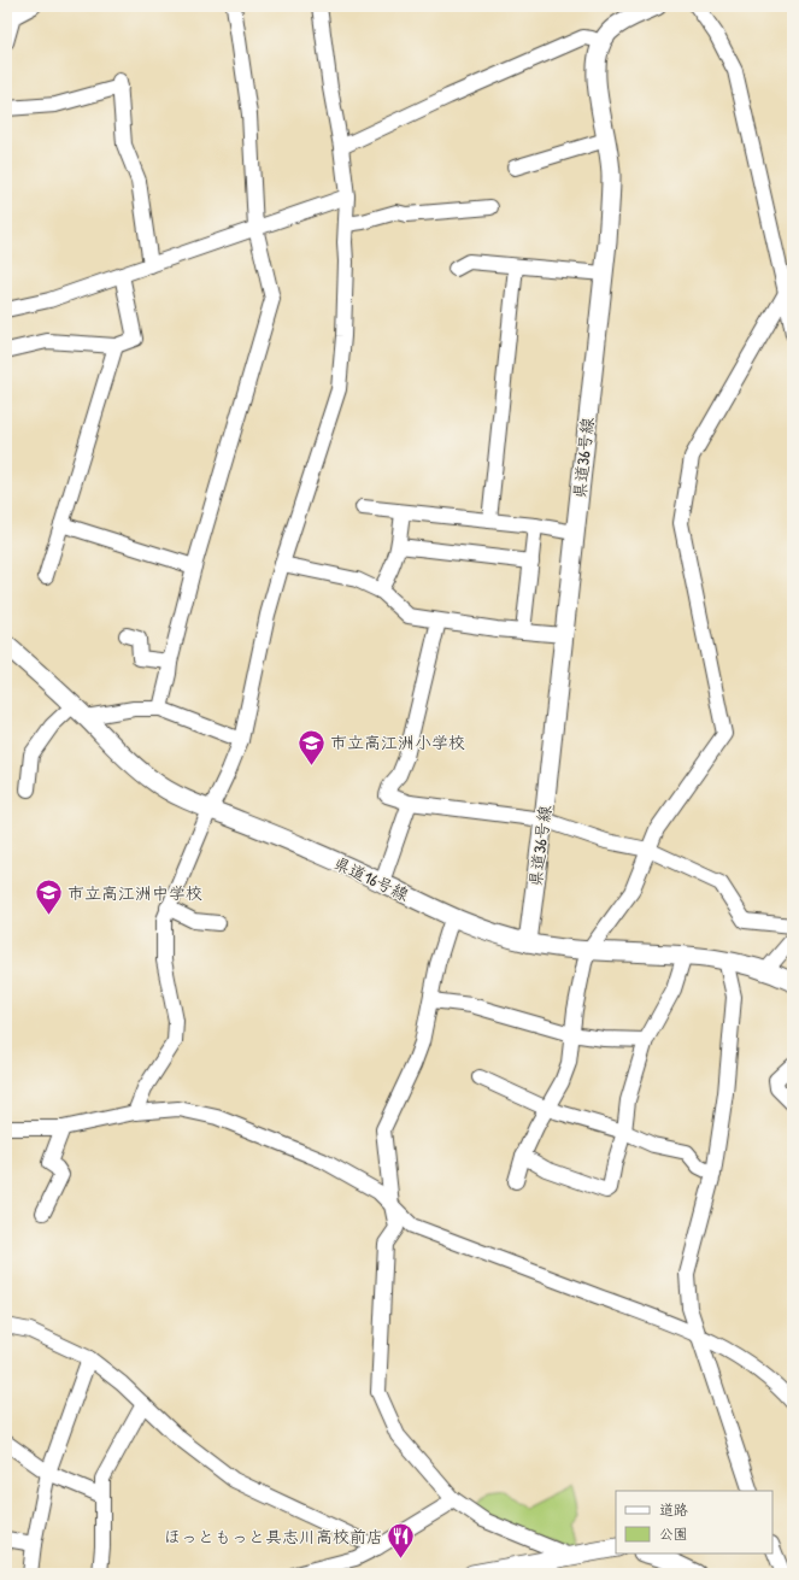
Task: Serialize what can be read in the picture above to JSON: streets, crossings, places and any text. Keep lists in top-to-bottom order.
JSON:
{
  "streets": {
    "main road": ["県道36号線", "県道16号線"]
  },
  "crossings": [
    ["県道36号線", "県道16号線"]
  ],
  "places": {
    "school or university": ["市立高江洲小学校", "市立高江洲中学校"],
    "restaurant": ["ほっともっと具志川高校前店"]
  },
  "legend": ["道路", "公園"]
}
